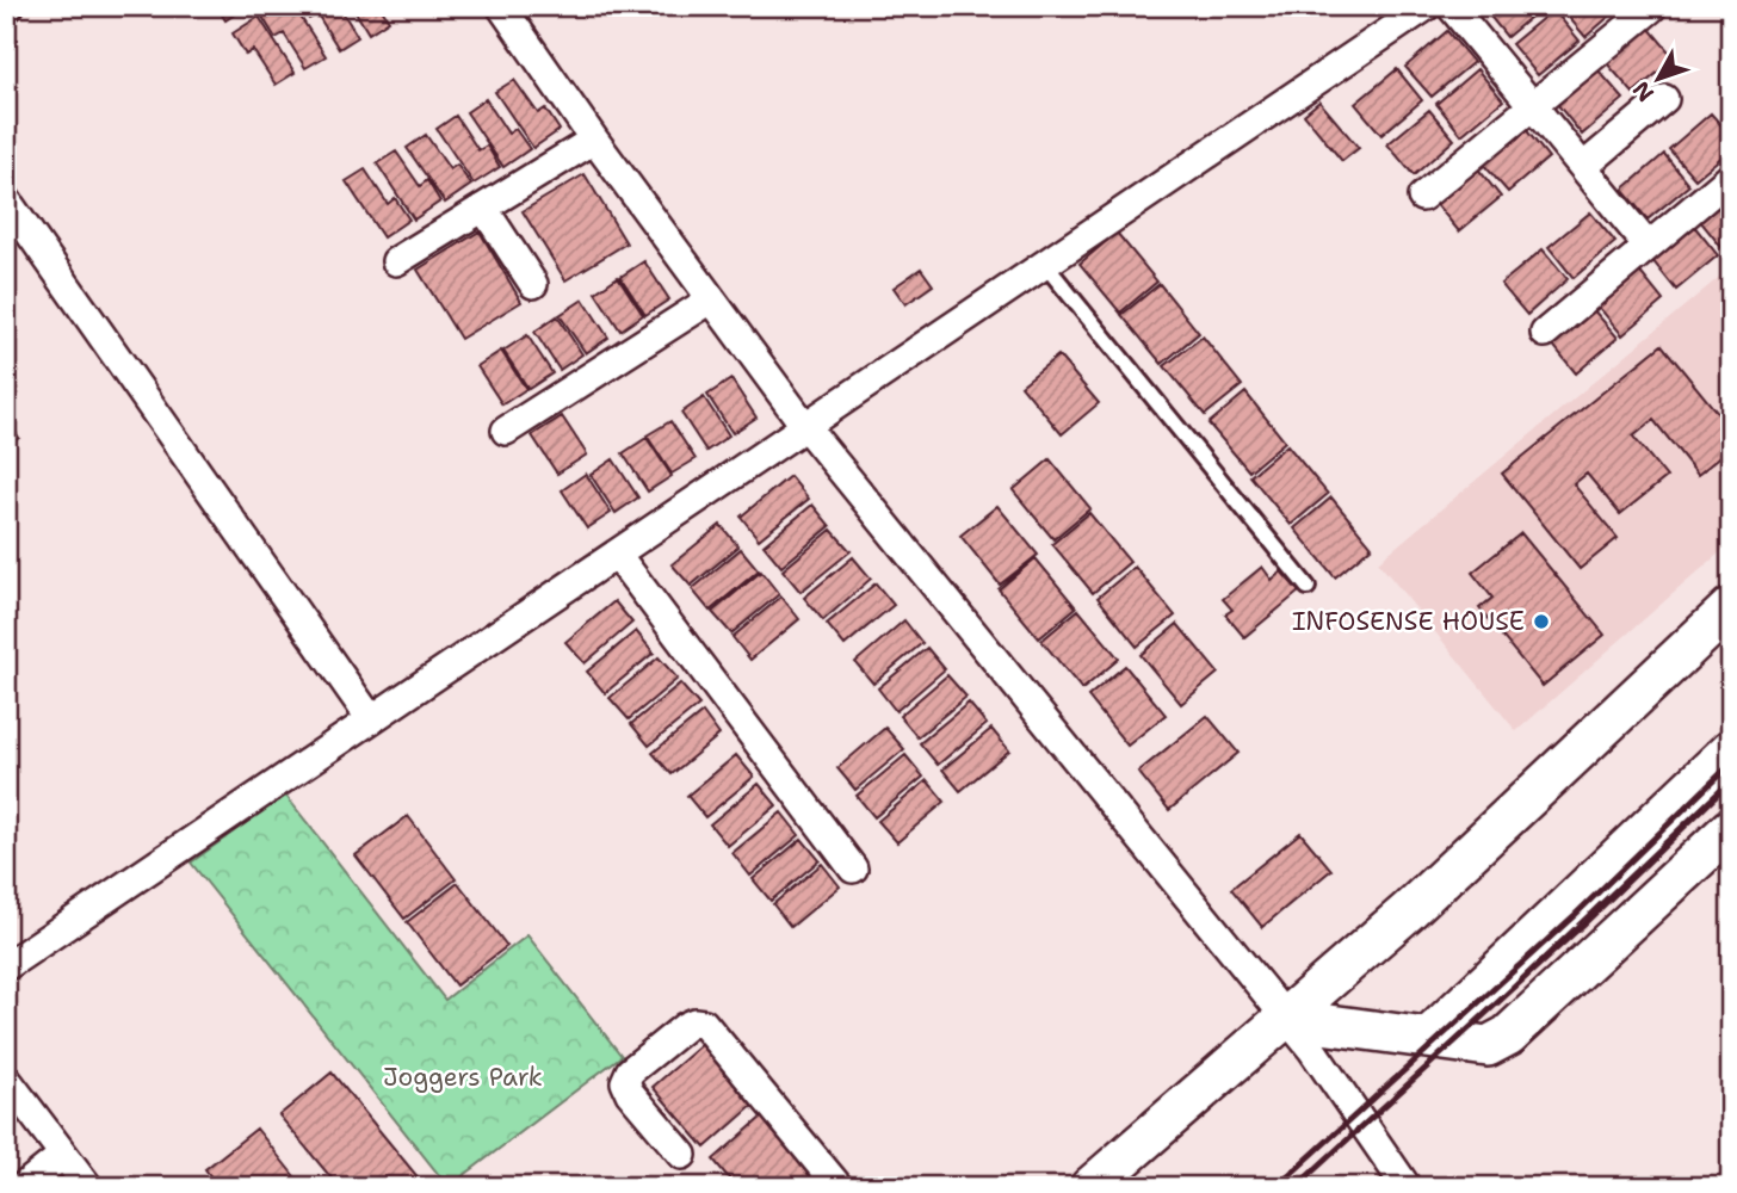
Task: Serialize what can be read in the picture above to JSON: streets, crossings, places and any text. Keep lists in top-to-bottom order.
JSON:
{
  "parks": ["Joggers Park"],
  "places": ["INFOSENSE HOUSE"],
  "north": "bottom left"
}
